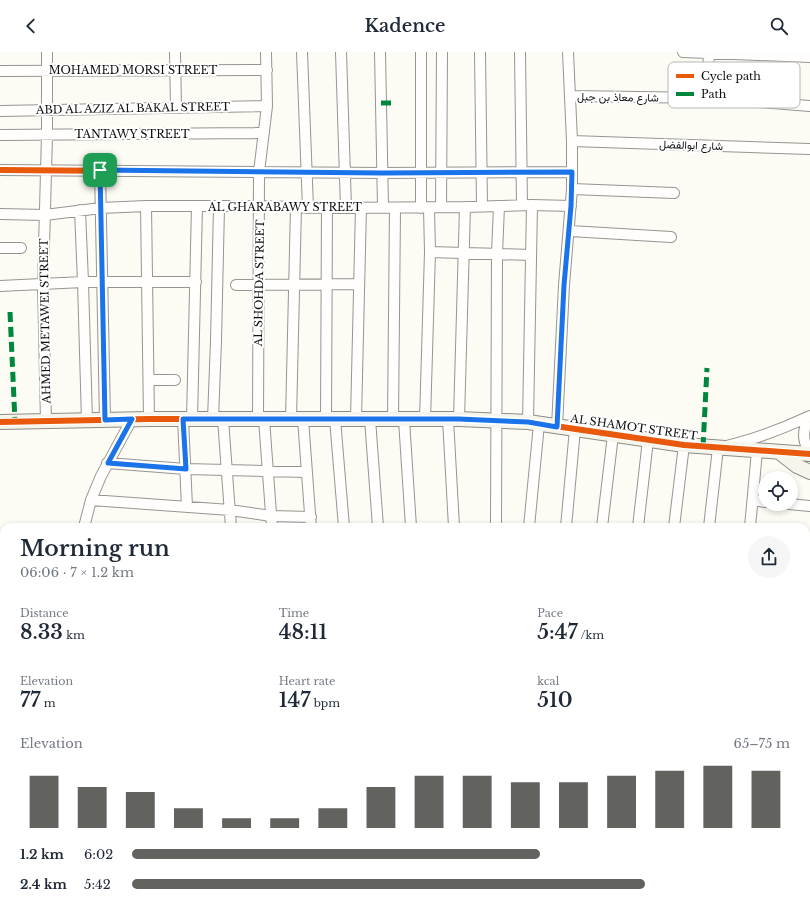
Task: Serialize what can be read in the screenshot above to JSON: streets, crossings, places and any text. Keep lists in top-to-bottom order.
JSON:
{
  "streets": {
    "street": [
      "MOHAMED MORSI STREET",
      "شارع معاذ بن جبل",
      "ABD AL AZIZ AL BAKAL STREET",
      "TANTAWY STREET",
      "شارع ابوالفضل",
      "AL GHARABAWY STREET",
      "AL SHOHDA STREET",
      "AHMED METAWEI STREET",
      "AL SHAMOT STREET"
    ]
  },
  "crossings": [
    ["MOHAMED MORSI STREET", "AL SHOHDA STREET"],
    ["MOHAMED MORSI STREET", "AHMED METAWEI STREET"],
    ["ABD AL AZIZ AL BAKAL STREET", "AL SHOHDA STREET"],
    ["ABD AL AZIZ AL BAKAL STREET", "AHMED METAWEI STREET"],
    ["TANTAWY STREET", "AL SHOHDA STREET"],
    ["TANTAWY STREET", "AHMED METAWEI STREET"],
    ["AL GHARABAWY STREET", "AL SHOHDA STREET"],
    ["AL GHARABAWY STREET", "AHMED METAWEI STREET"],
    ["AL SHOHDA STREET", "AL SHAMOT STREET"],
    ["AHMED METAWEI STREET", "AL SHAMOT STREET"]
  ],
  "legend": ["Cycle path", "Path"],
  "page": {
    "header": "Kadence",
    "heading": ["Morning run", "06:06 · 7 × 1.2 km"],
    "stats": [
      ["Distance", "8.33 km"],
      ["Time", "48:11"],
      ["Pace", "5:47 /km"],
      ["Elevation", "77 m"],
      ["Heart rate", "147 bpm"],
      ["kcal", "510"]
    ],
    "chart": ["Elevation", "65–75 m"],
    "list": [
      {
        "name": "1.2 km",
        "note": "6:02"
      },
      {
        "name": "2.4 km",
        "note": "5:42"
      }
    ]
  }
}
